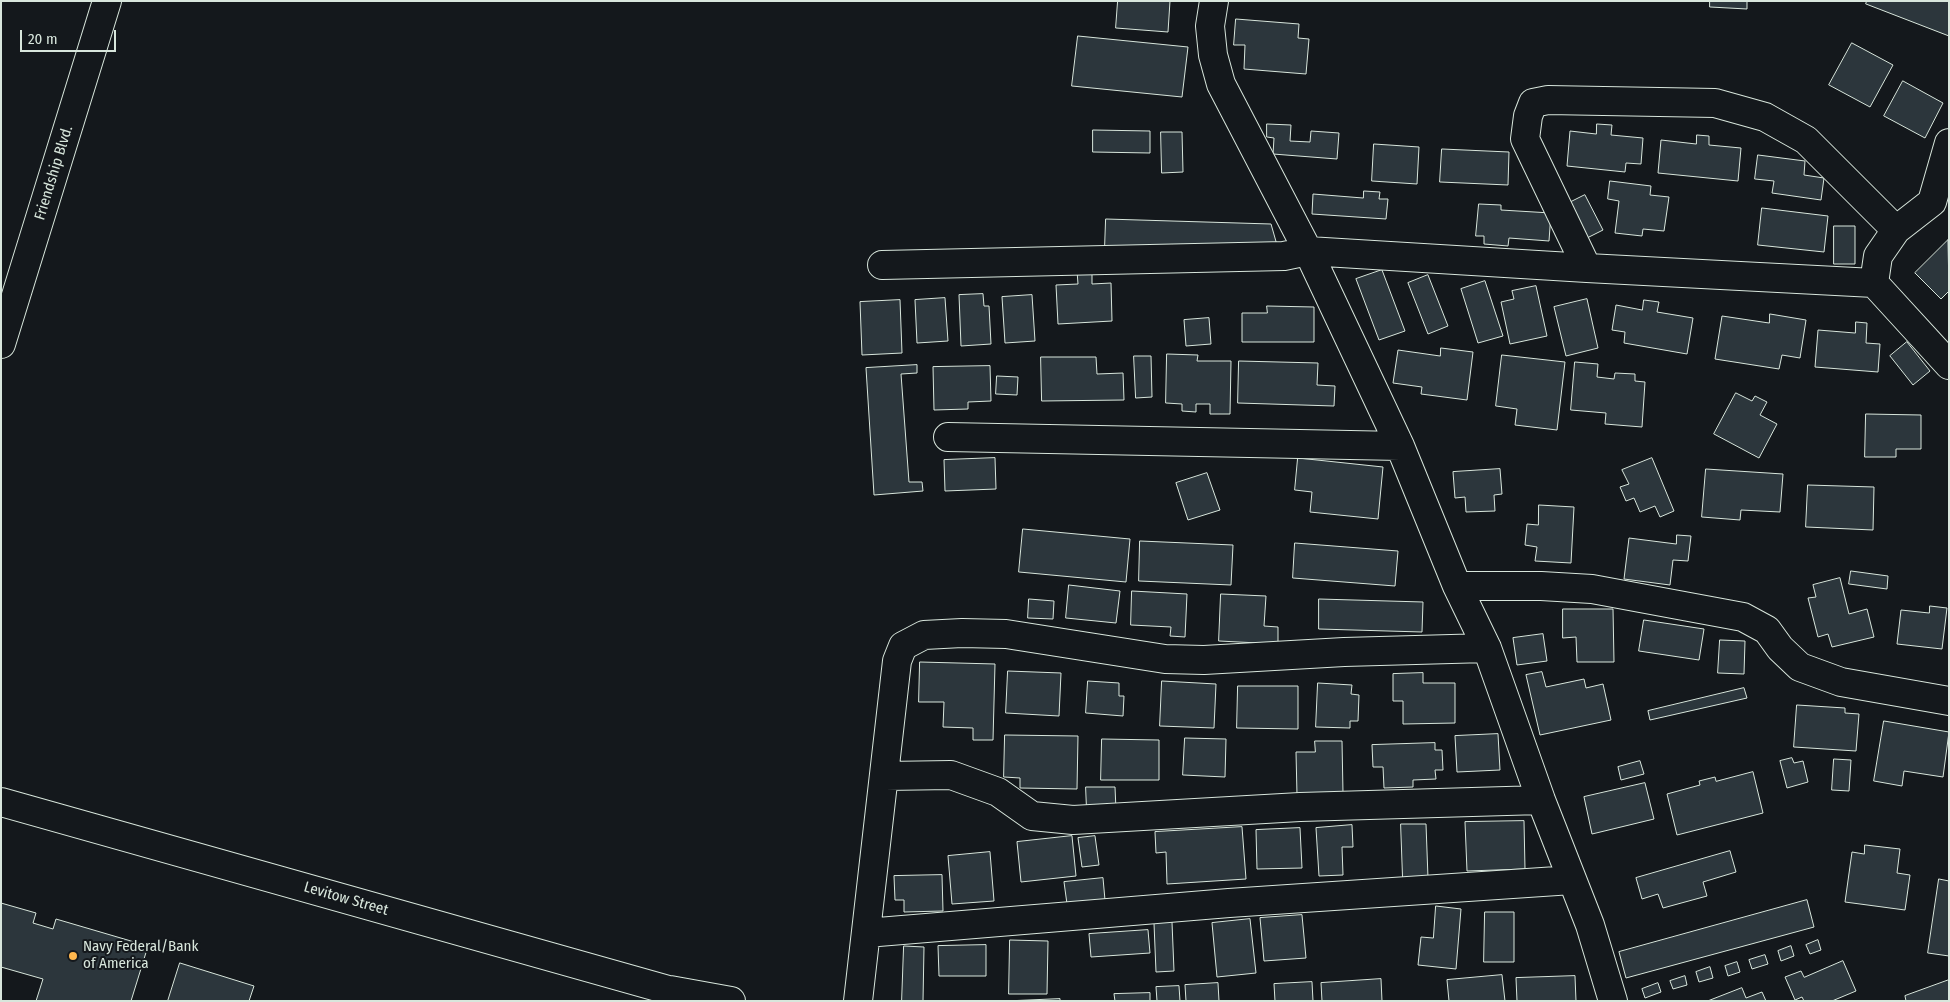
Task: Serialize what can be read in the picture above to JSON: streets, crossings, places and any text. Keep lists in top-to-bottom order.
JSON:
{
  "streets": {
    "street": ["Friendship Blvd.", "Levitow Street"]
  },
  "places": ["Navy Federal/Bank of America"],
  "scale_bar": "20 m"
}
